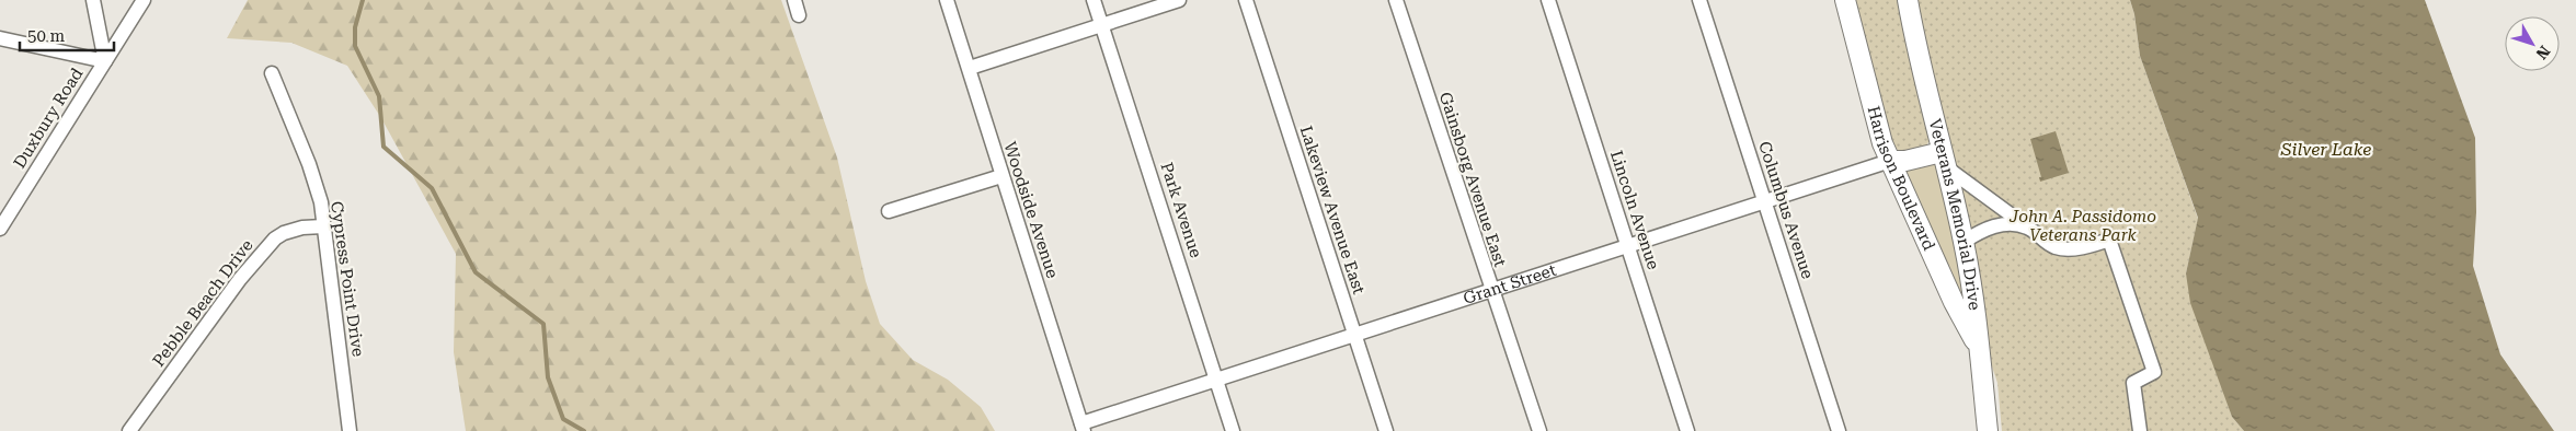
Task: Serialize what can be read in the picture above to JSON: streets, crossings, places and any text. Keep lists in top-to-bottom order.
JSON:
{
  "streets": {
    "main road": ["Harrison Boulevard", "Veterans Memorial Drive", "Grant Street"],
    "street": [
      "Duxbury Road",
      "Gainsborg Avenue East",
      "Woodside Avenue",
      "Park Avenue",
      "Lakeview Avenue East",
      "Lincoln Avenue",
      "Columbus Avenue",
      "Cypress Point Drive",
      "Pebble Beach Drive"
    ]
  },
  "crossings": [
    ["Harrison Boulevard", "Veterans Memorial Drive"],
    ["Harrison Boulevard", "Grant Street"],
    ["Gainsborg Avenue East", "Grant Street"],
    ["Woodside Avenue", "Grant Street"],
    ["Park Avenue", "Grant Street"],
    ["Lakeview Avenue East", "Grant Street"],
    ["Lincoln Avenue", "Grant Street"],
    ["Columbus Avenue", "Grant Street"],
    ["Veterans Memorial Drive", "Grant Street"],
    ["Cypress Point Drive", "Pebble Beach Drive"]
  ],
  "water": ["Silver Lake"],
  "parks": ["John A. Passidomo Veterans Park"],
  "scale_bar": "50 m",
  "north": "bottom right"
}
